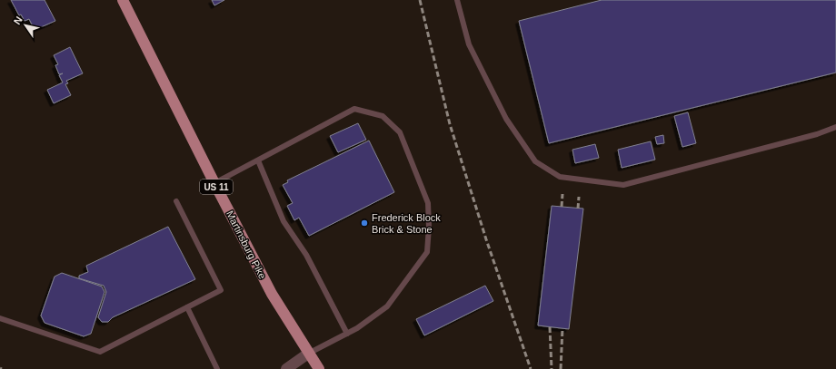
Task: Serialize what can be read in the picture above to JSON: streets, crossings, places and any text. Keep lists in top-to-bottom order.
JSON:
{
  "streets": {
    "main road": ["US 11", "Martinsburg Pike"]
  },
  "places": ["Frederick Block Brick & Stone"],
  "north": "top left"
}
